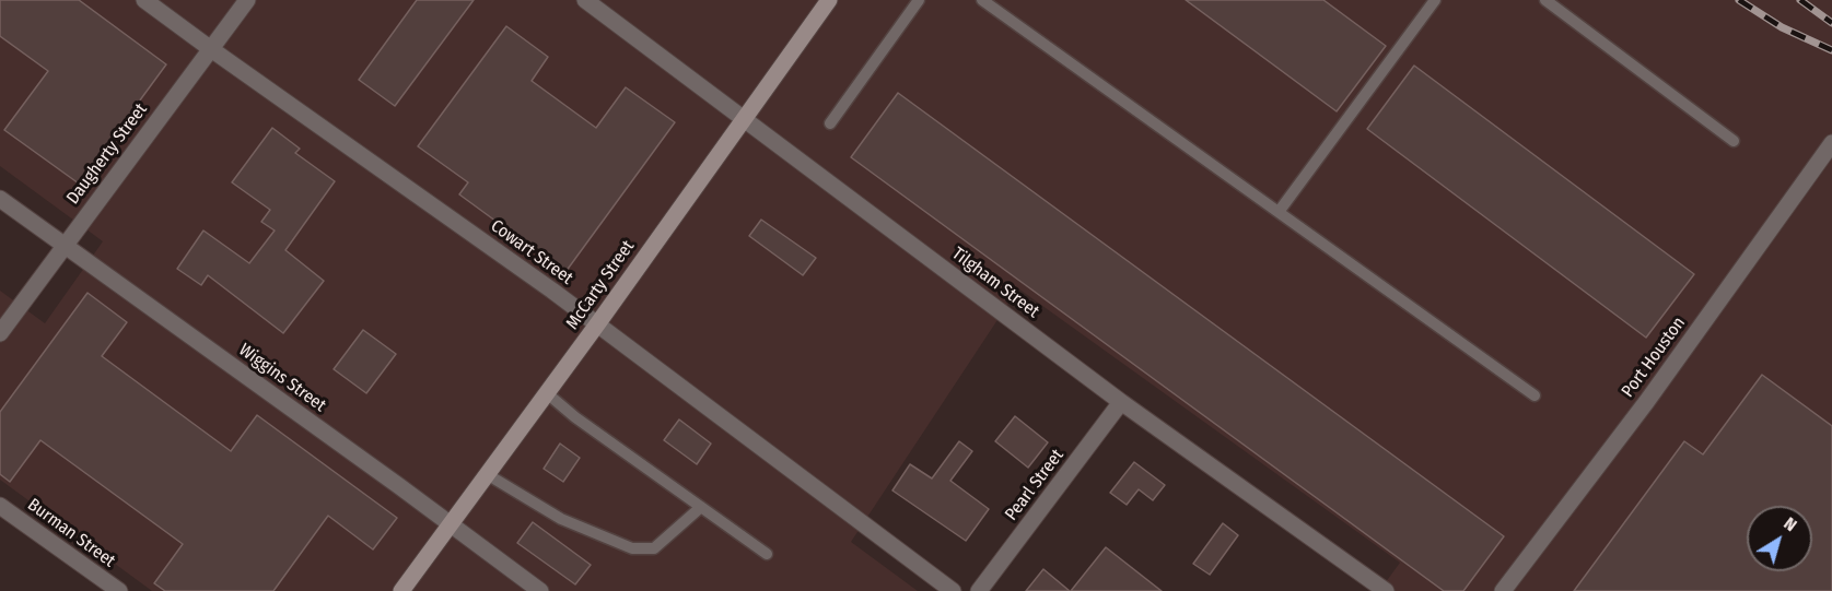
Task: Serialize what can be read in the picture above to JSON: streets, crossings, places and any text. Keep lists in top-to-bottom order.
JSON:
{
  "streets": {
    "main road": ["McCarty Street"],
    "street": [
      "Daugherty Street",
      "Cowart Street",
      "Tilgham Street",
      "Port Houston",
      "Wiggins Street",
      "Pearl Street",
      "Burman Street"
    ]
  },
  "crossings": [
    ["Daugherty Street", "Cowart Street"],
    ["Daugherty Street", "Wiggins Street"],
    ["Cowart Street", "McCarty Street"],
    ["Tilgham Street", "McCarty Street"],
    ["Tilgham Street", "Pearl Street"],
    ["McCarty Street", "Wiggins Street"]
  ],
  "north": "top right"
}
